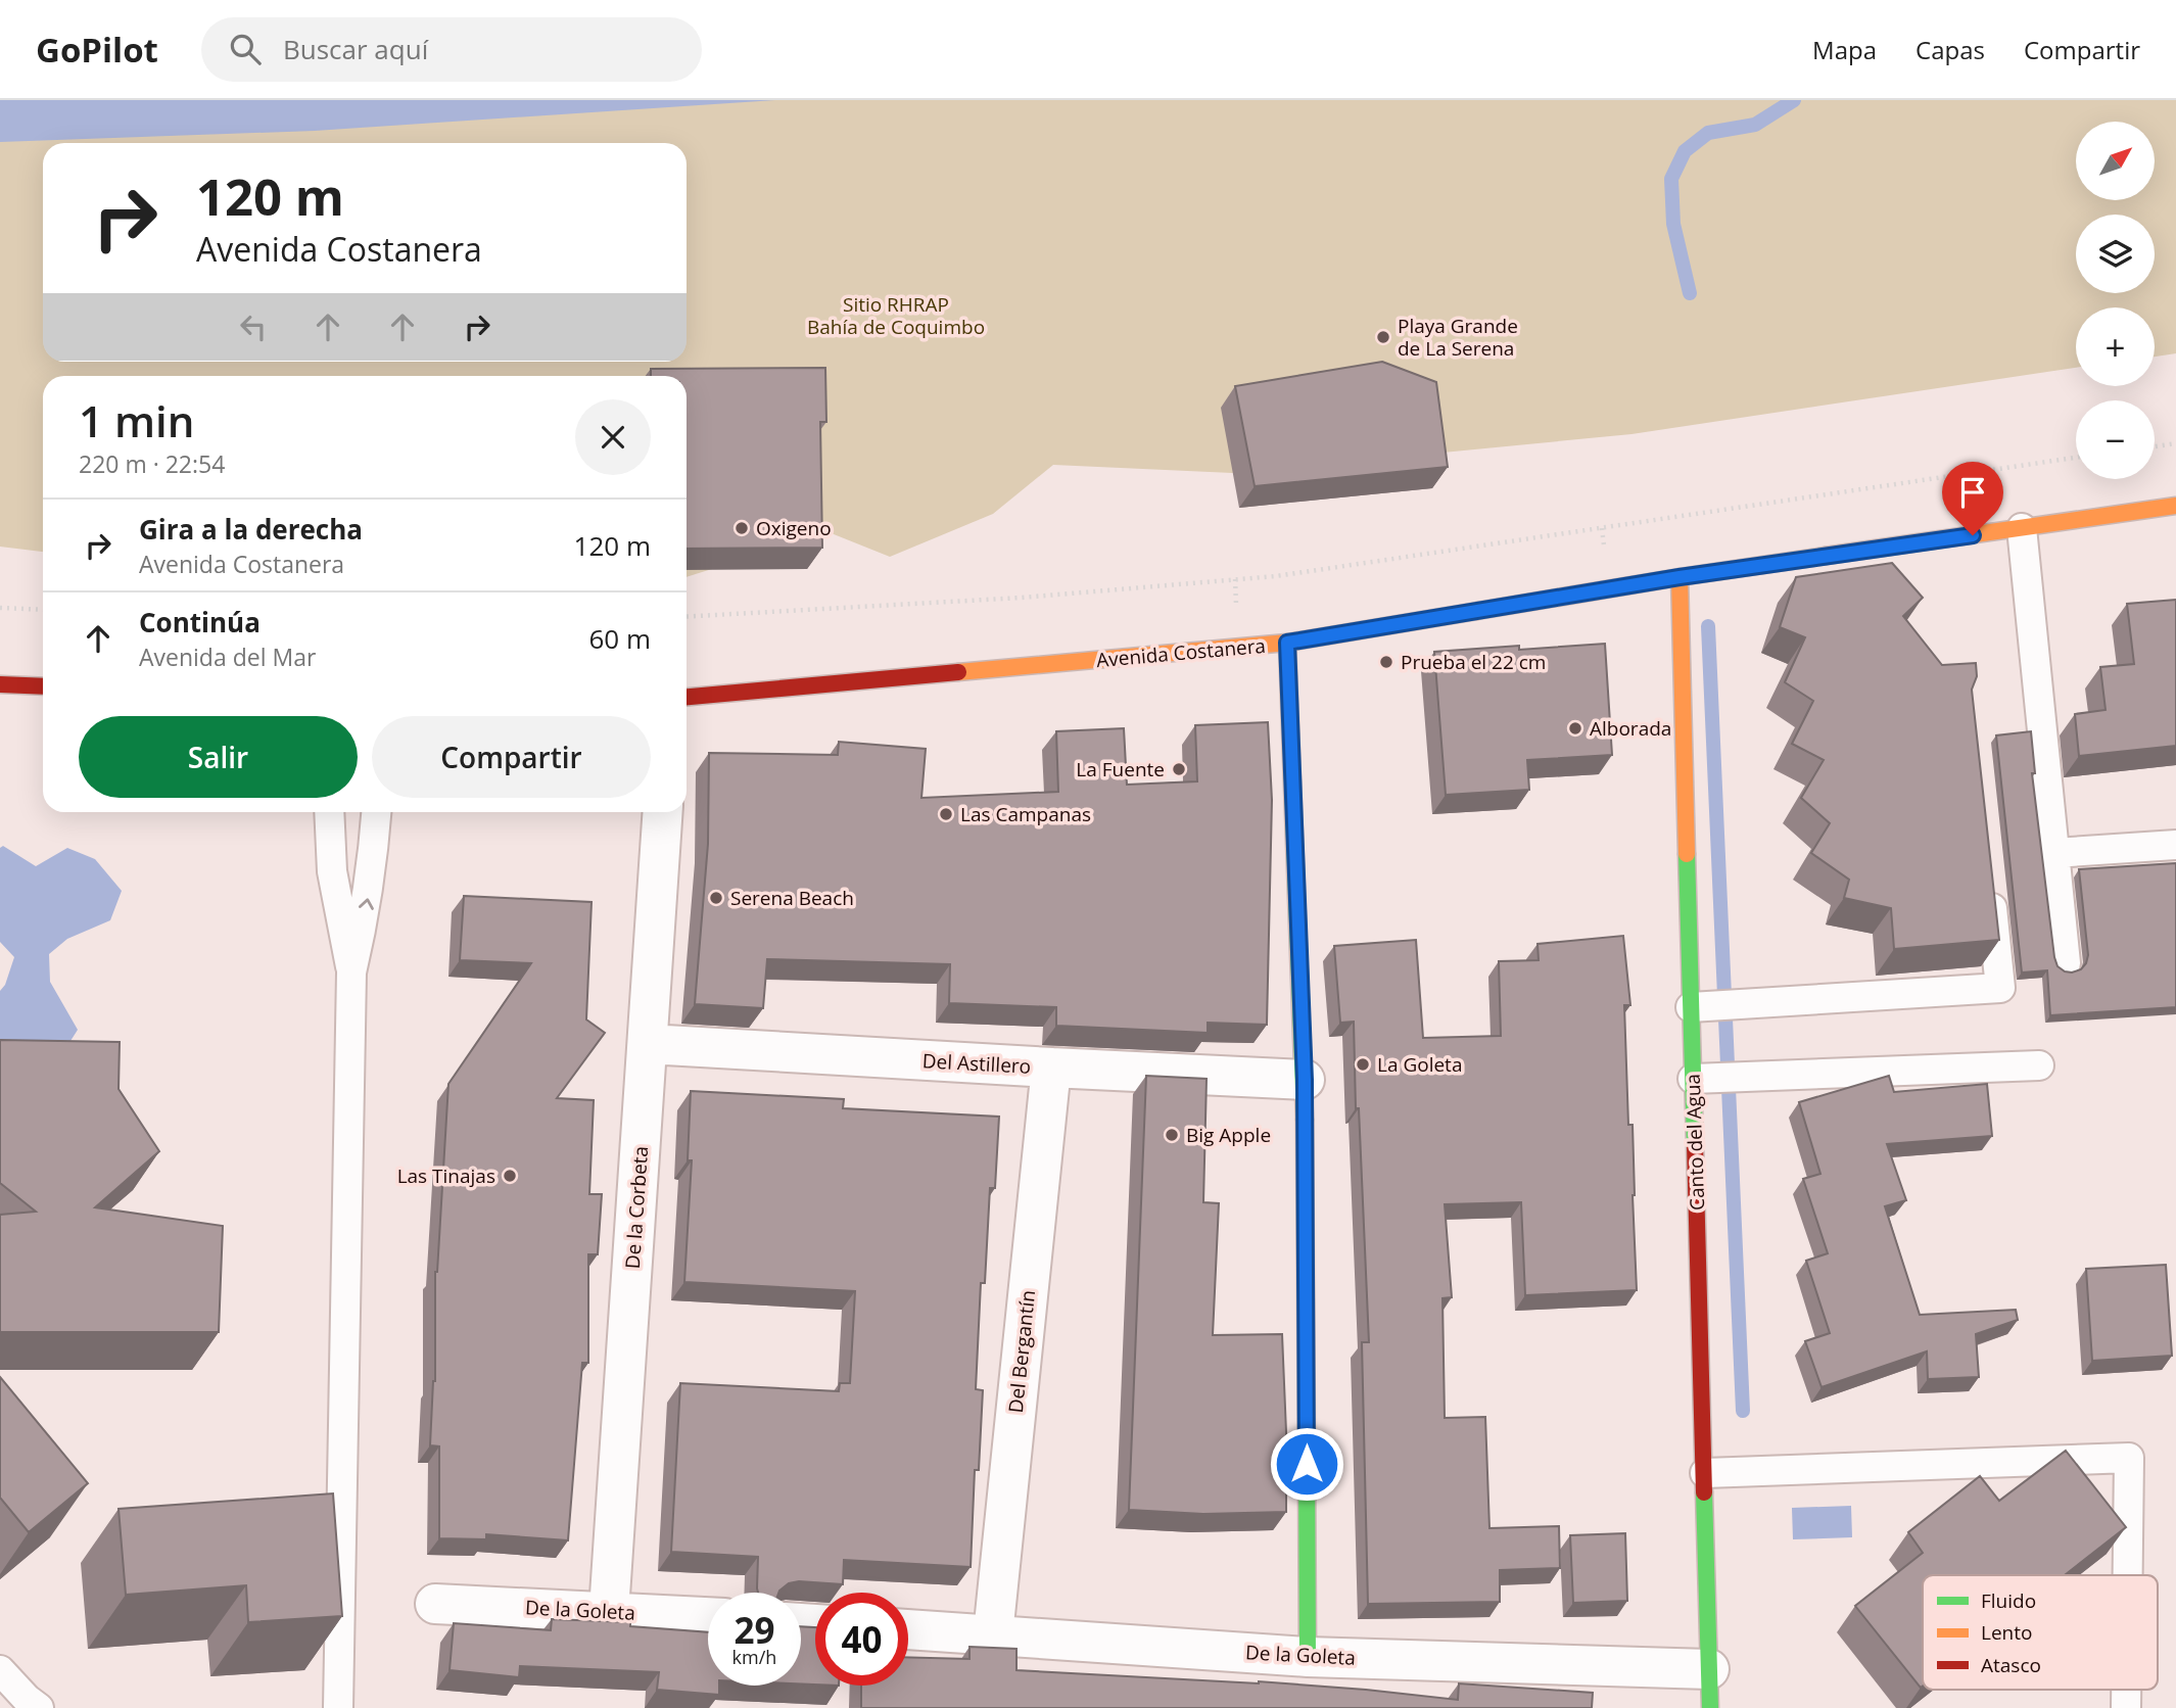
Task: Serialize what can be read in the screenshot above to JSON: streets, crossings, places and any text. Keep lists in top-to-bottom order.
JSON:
{
  "streets": {
    "street": [
      "Avenida Costanera",
      "Del Astillero",
      "Canto del Agua",
      "De la Corbeta",
      "Del Bergantín",
      "De la Goleta"
    ]
  },
  "crossings": [
    ["Avenida Costanera", "Canto del Agua"],
    ["Del Astillero", "De la Corbeta"],
    ["Del Astillero", "Del Bergantín"],
    ["Canto del Agua", "De la Goleta"],
    ["De la Corbeta", "De la Goleta"],
    ["Del Bergantín", "De la Goleta"]
  ],
  "parks": ["Sitio RHRAP Bahía de Coquimbo"],
  "places": [
    "Playa Grande de La Serena",
    "Oxigeno",
    "Prueba el 22 cm",
    "Alborada",
    "La Fuente",
    "Las Campanas",
    "Serena Beach",
    "La Goleta",
    "Big Apple",
    "Las Tinajas"
  ],
  "legend": ["Fluido", "Lento", "Atasco"],
  "north": "top right",
  "page": {
    "header": "GoPilot",
    "search": "Buscar aquí",
    "nav": ["Mapa", "Capas", "Compartir"],
    "map_buttons": ["+", "−"],
    "turn": ["120 m", "Avenida Costanera"],
    "heading": ["1 min", "220 m · 22:54"],
    "list": [
      {
        "name": "Gira a la derecha",
        "note": "Avenida Costanera",
        "value": "120 m"
      },
      {
        "name": "Continúa",
        "note": "Avenida del Mar",
        "value": "60 m"
      }
    ],
    "buttons": ["Salir", "Compartir"],
    "speed": "29 km/h",
    "limit": "40"
  }
}
